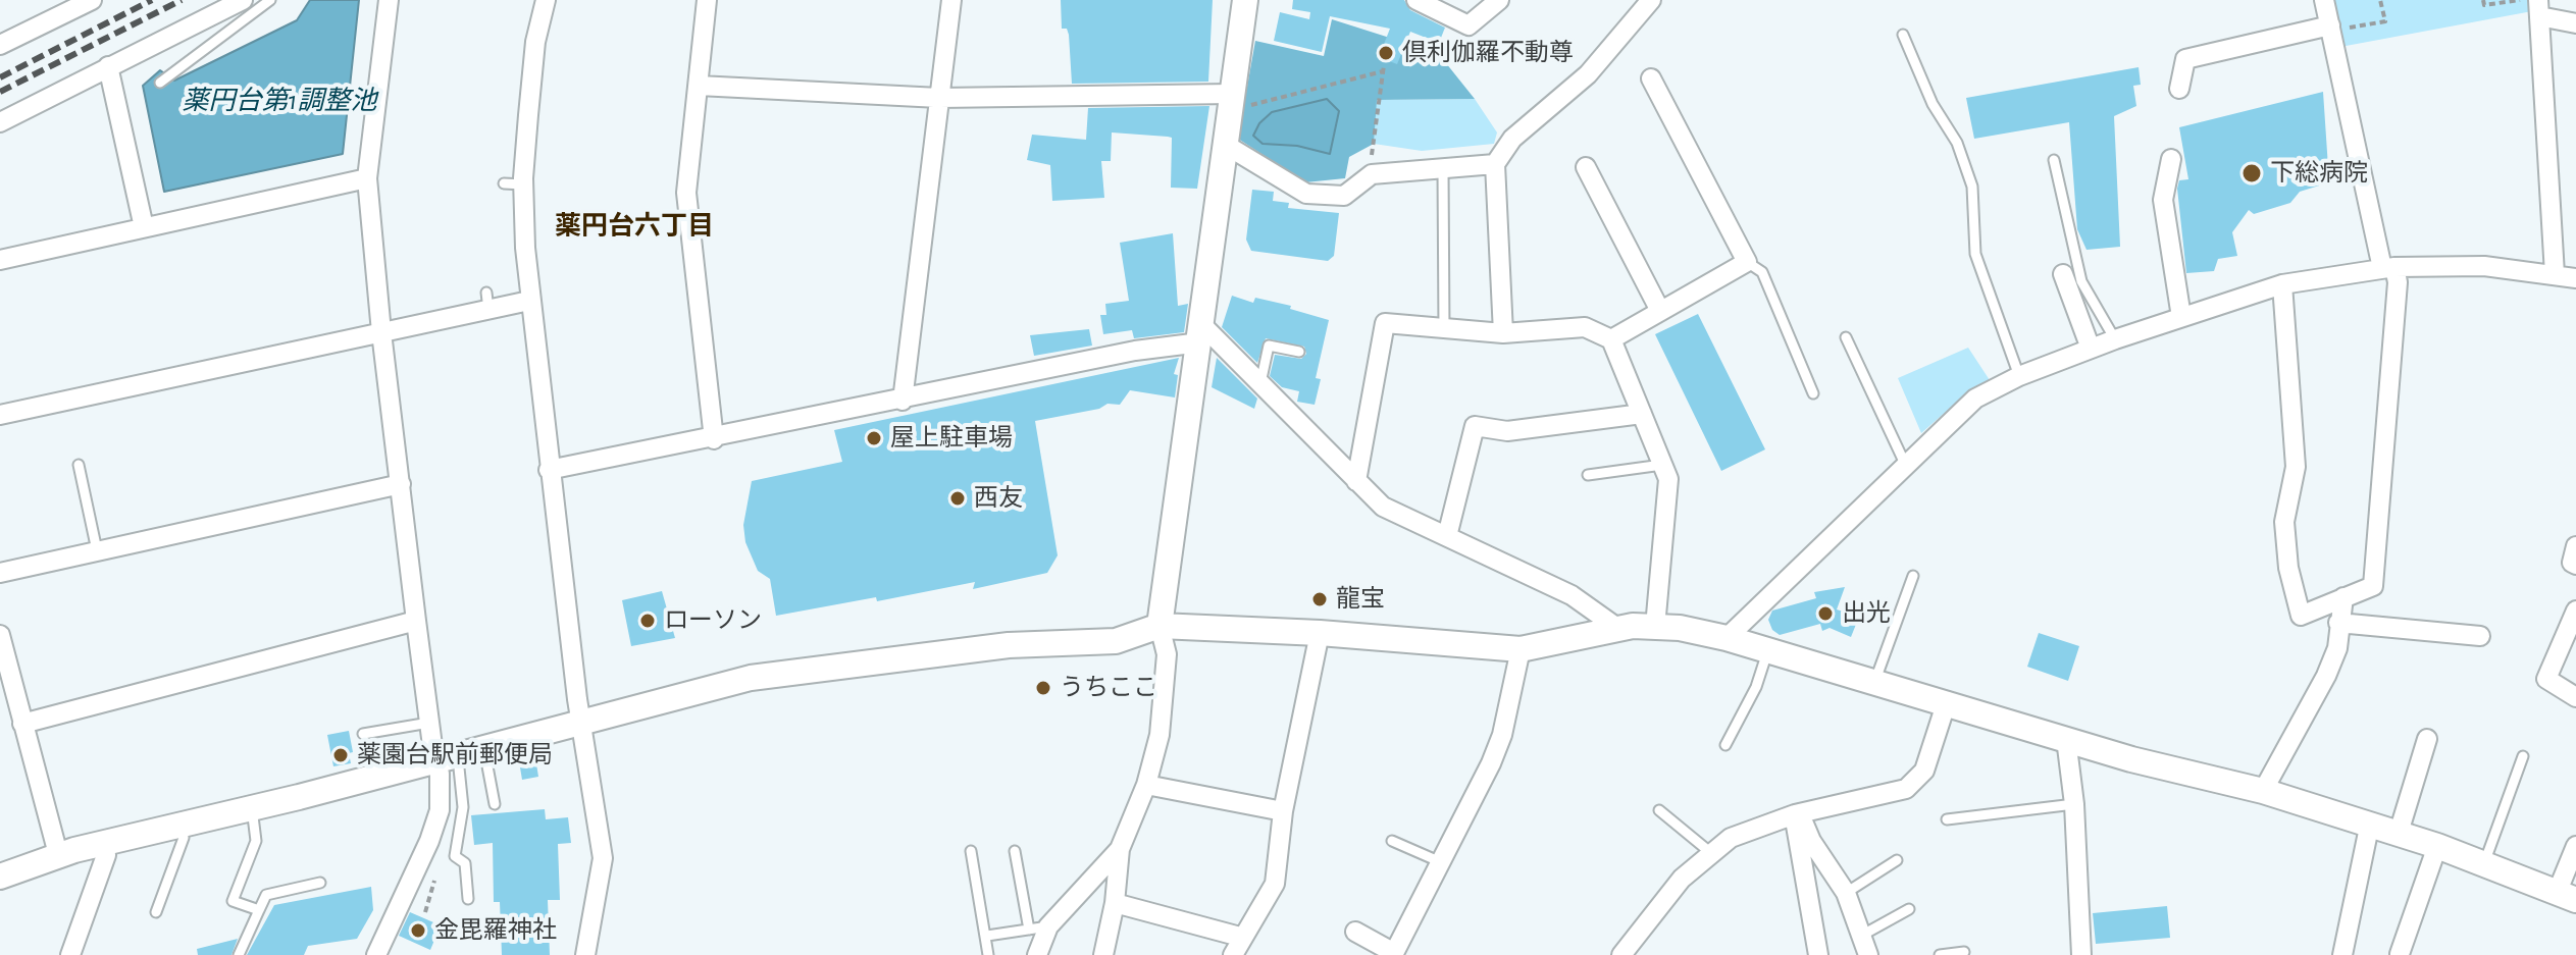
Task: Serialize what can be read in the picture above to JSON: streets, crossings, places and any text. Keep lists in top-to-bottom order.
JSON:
{
  "districts": ["薬円台六丁目"],
  "water": ["薬円台第1調整池"],
  "places": [
    "倶利伽羅不動尊",
    "下総病院",
    "屋上駐車場",
    "西友",
    "龍宝",
    "出光",
    "ローソン",
    "うちここ",
    "薬園台駅前郵便局",
    "金毘羅神社"
  ]
}
